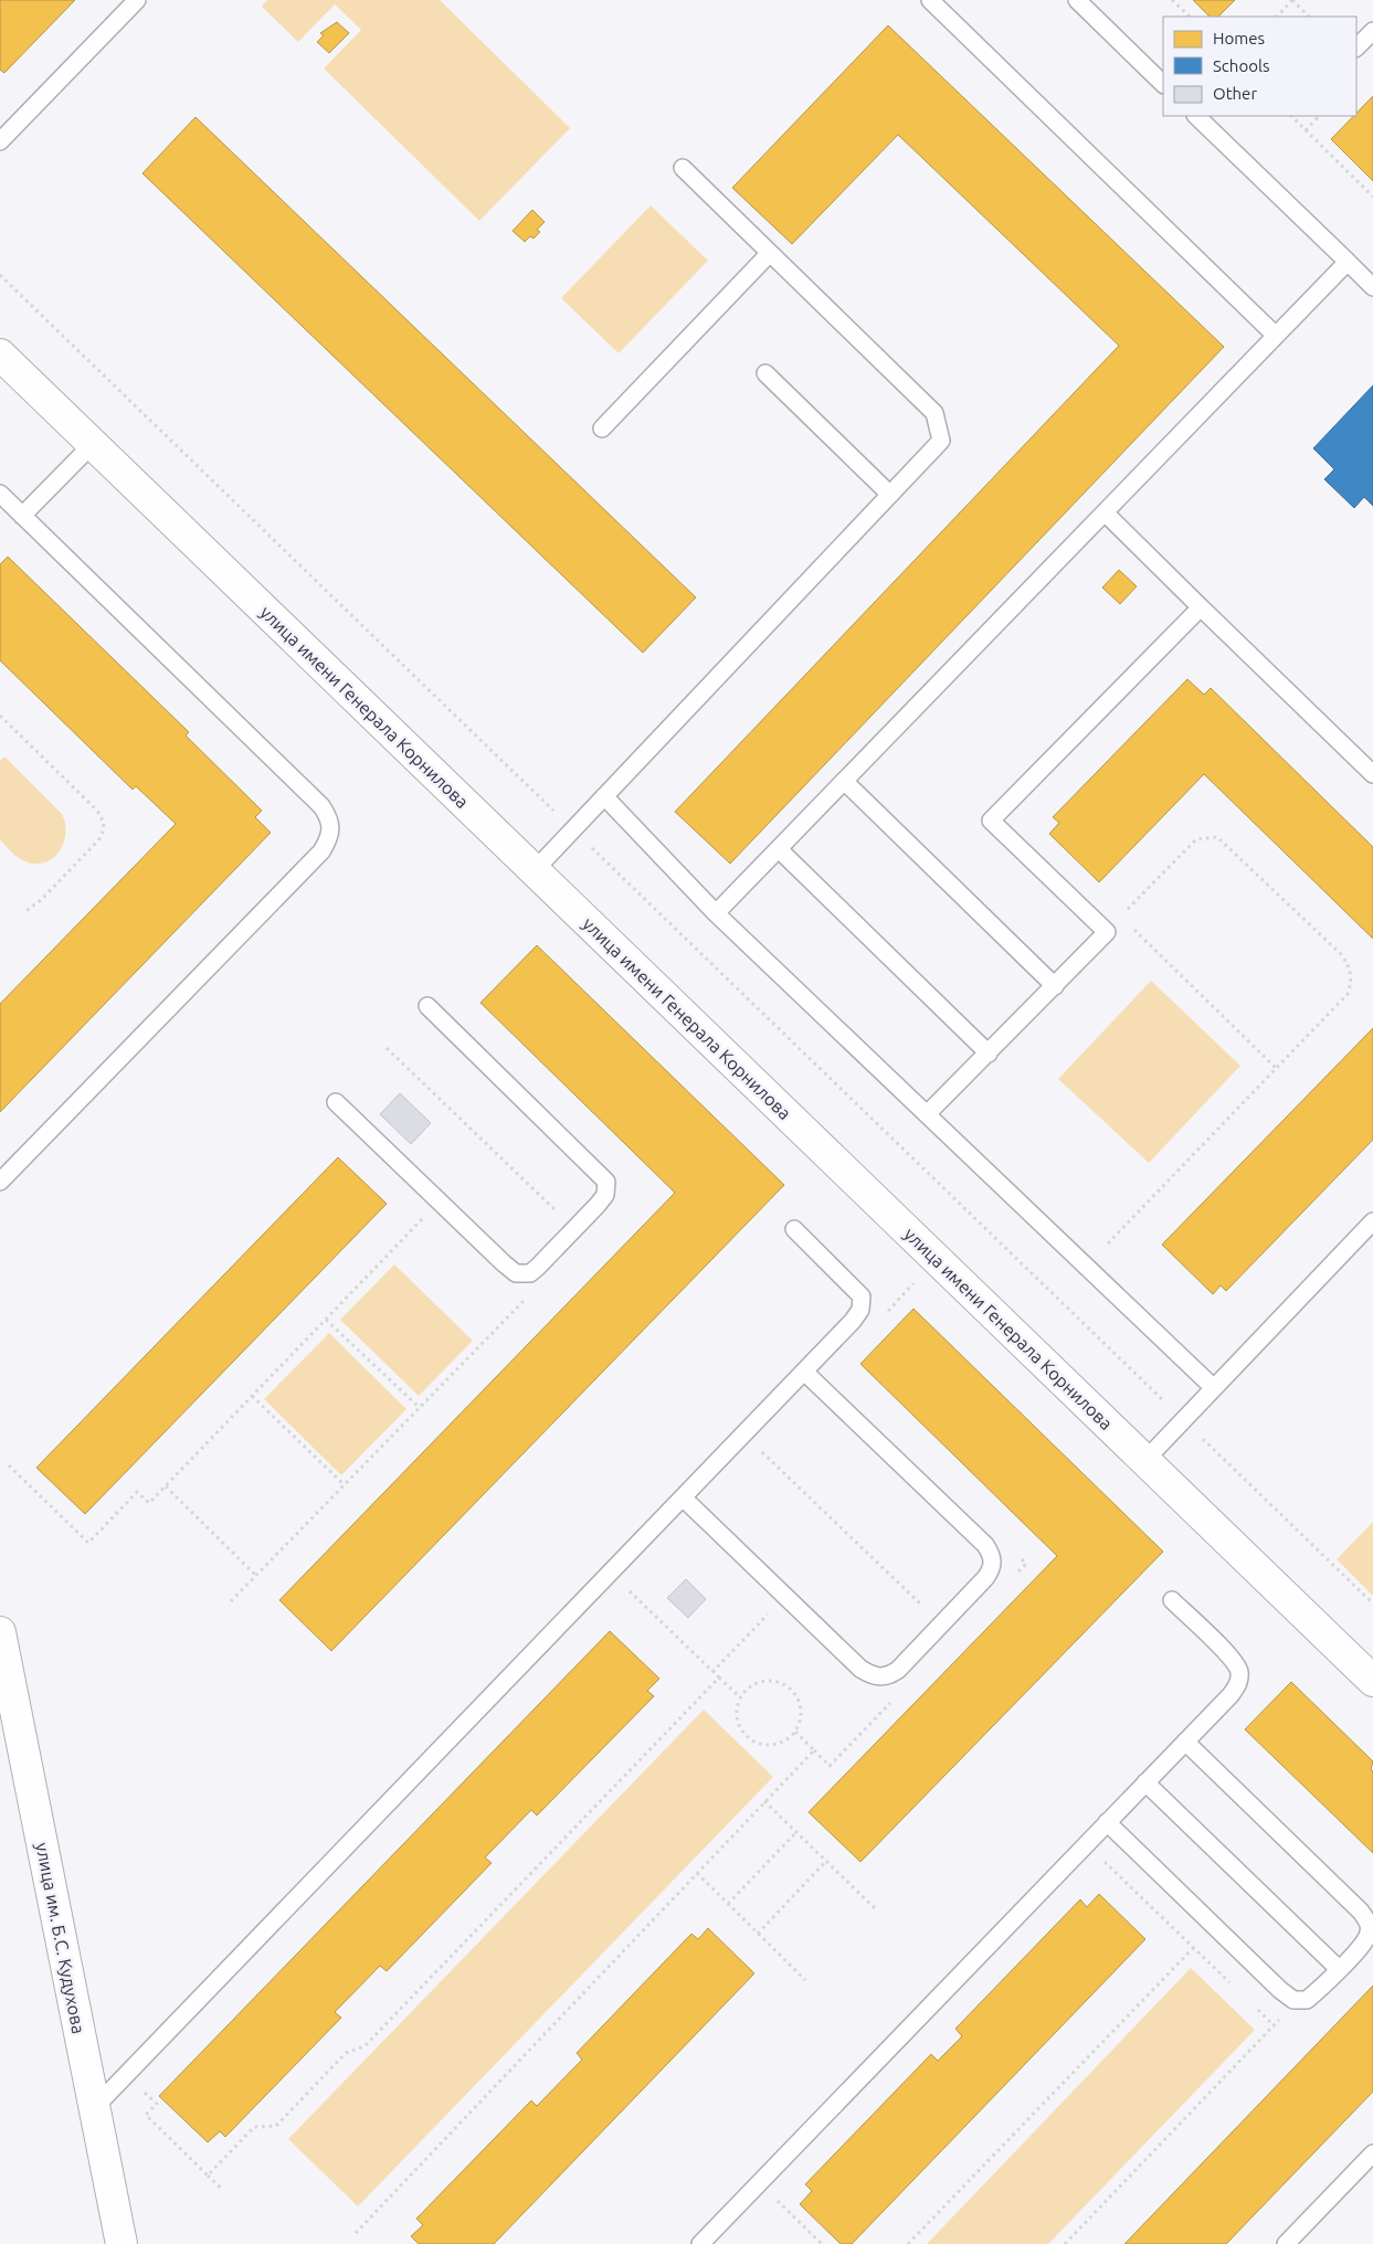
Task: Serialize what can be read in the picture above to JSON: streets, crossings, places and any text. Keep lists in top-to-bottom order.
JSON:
{
  "streets": {
    "street": ["улица имени Генерала Корнилова", "улица им. Б.С. Кудухова"]
  },
  "legend": ["Homes", "Schools", "Other"]
}
